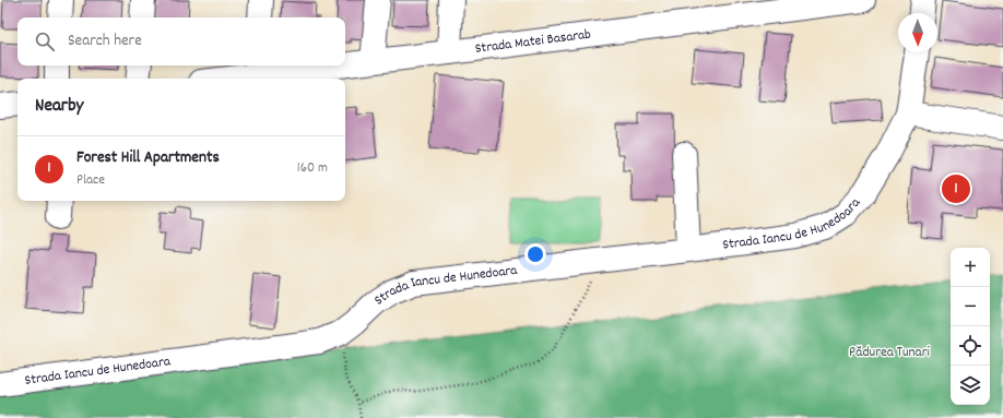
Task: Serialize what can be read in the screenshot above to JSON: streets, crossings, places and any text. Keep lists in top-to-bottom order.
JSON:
{
  "streets": {
    "street": ["Strada Matei Basarab", "Strada Iancu de Hunedoara"]
  },
  "parks": ["Pădurea Tunari"],
  "north": "bottom",
  "page": {
    "search": "Search here",
    "heading": "Nearby",
    "list": [
      {
        "mark": "1",
        "name": "Forest Hill Apartments",
        "note": "Place",
        "value": "160 m"
      }
    ],
    "pins": "1",
    "map_buttons": ["+", "−"]
  }
}
